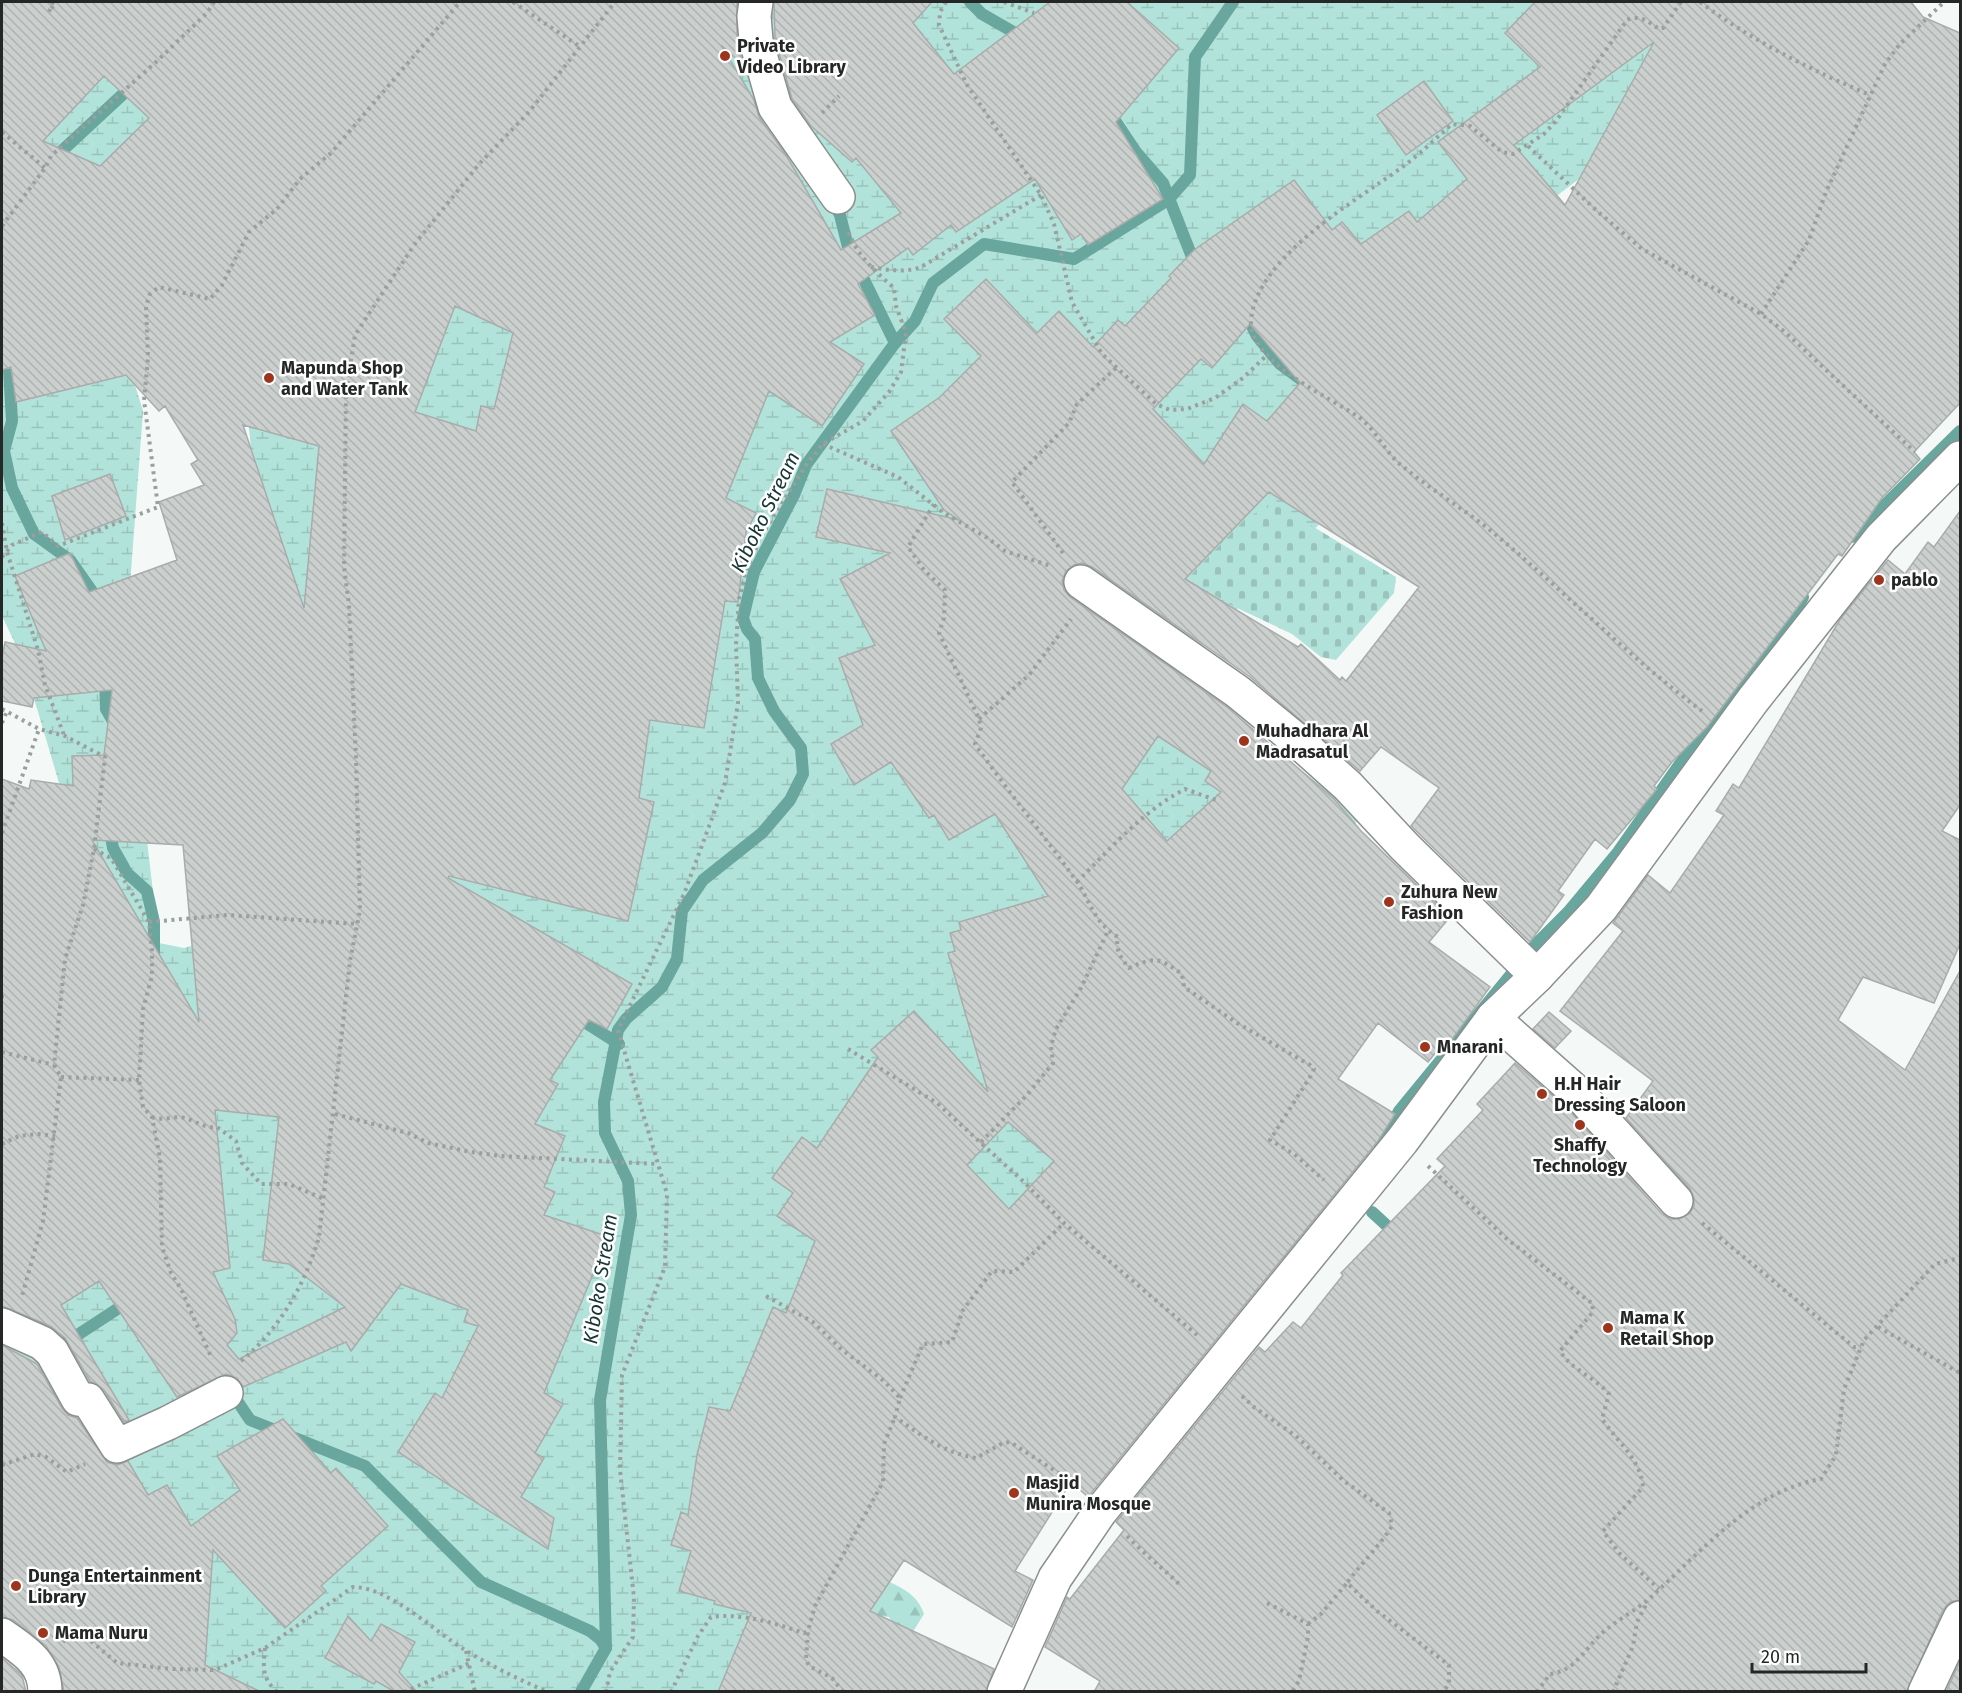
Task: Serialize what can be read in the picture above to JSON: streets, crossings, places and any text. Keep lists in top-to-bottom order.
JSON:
{
  "water": ["Kiboko Stream"],
  "places": [
    "Private Video Library",
    "Mapunda Shop and Water Tank",
    "pablo",
    "Muhadhara Al Madrasatul",
    "Zuhura New Fashion",
    "Mnarani",
    "H.H Hair Dressing Saloon",
    "Shaffy Technology",
    "Mama K Retail Shop",
    "Masjid Munira Mosque",
    "Dunga Entertainment Library",
    "Mama Nuru"
  ],
  "scale_bar": "20 m"
}
